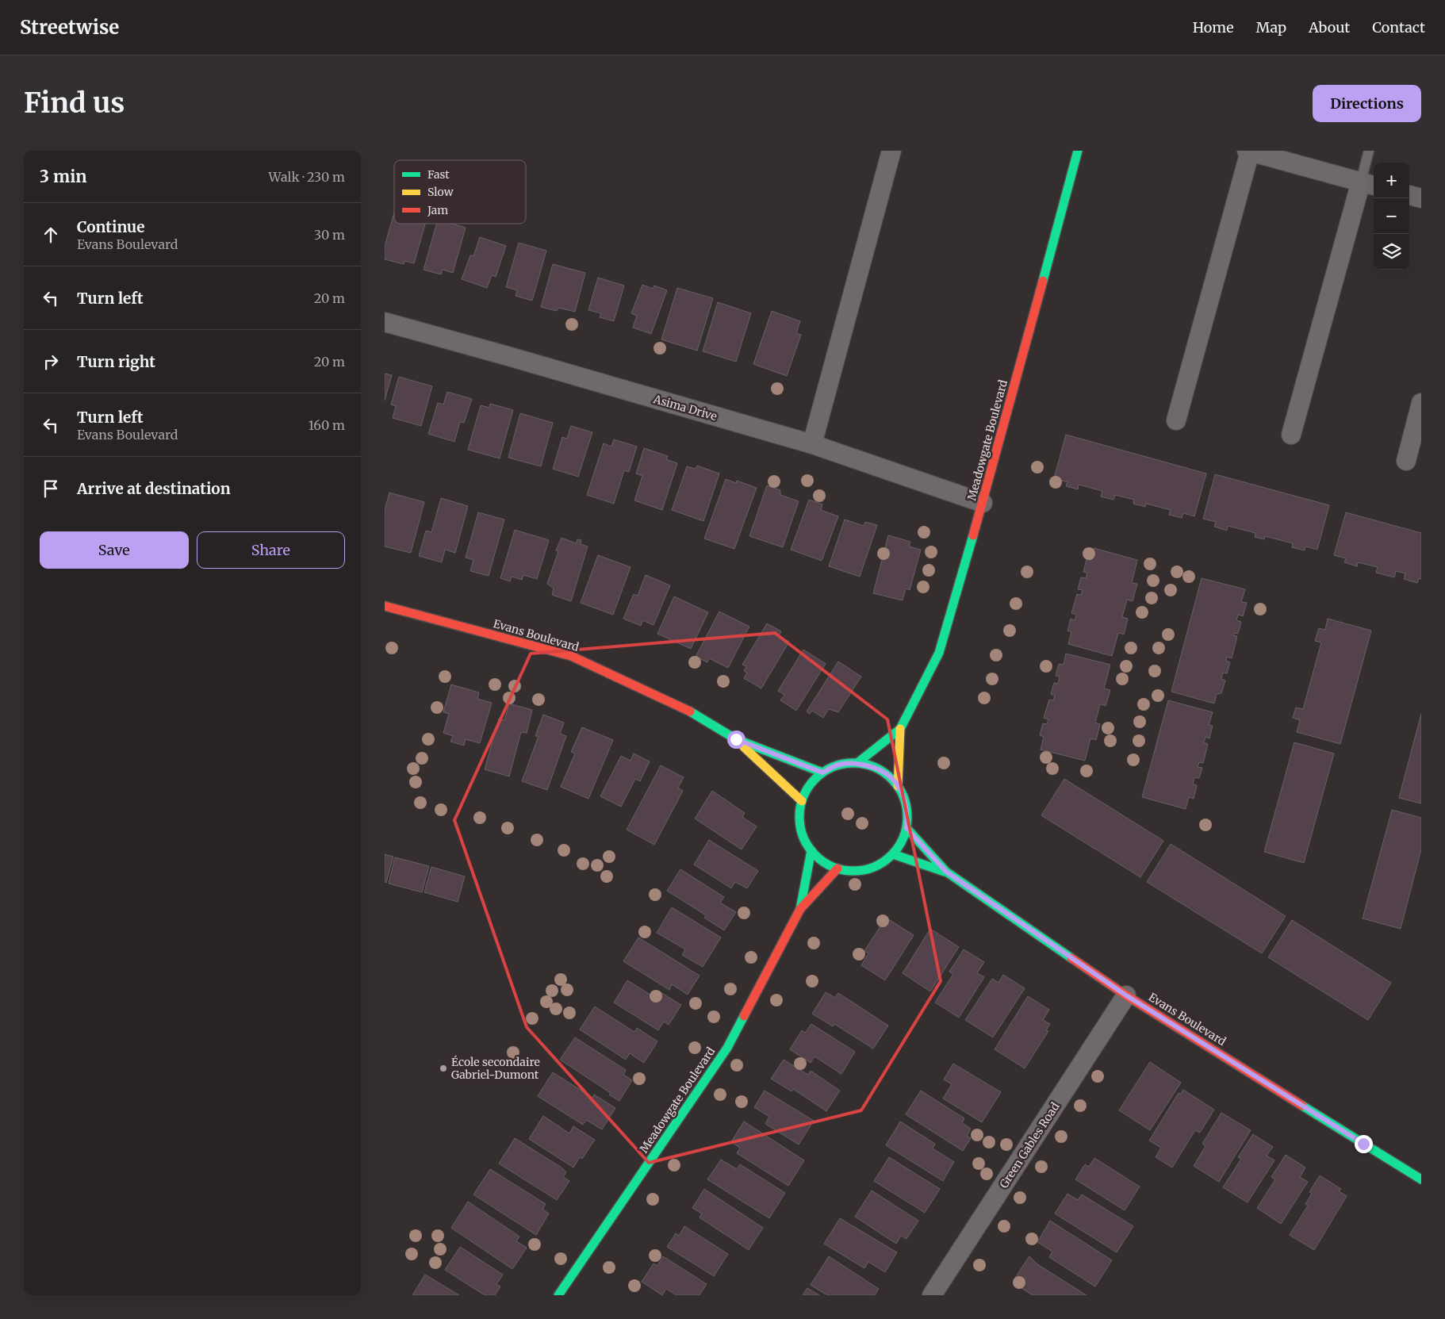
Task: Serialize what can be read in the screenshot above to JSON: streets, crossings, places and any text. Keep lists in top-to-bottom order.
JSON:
{
  "streets": {
    "street": [
      "Asima Drive",
      "Meadowgate Boulevard",
      "Evans Boulevard",
      "Green Gables Road"
    ]
  },
  "crossings": [
    ["Asima Drive", "Meadowgate Boulevard"],
    ["Meadowgate Boulevard", "Evans Boulevard"],
    ["Evans Boulevard", "Green Gables Road"]
  ],
  "places": ["École secondaire Gabriel-Dumont"],
  "legend": ["Fast", "Slow", "Jam"],
  "page": {
    "header": "Streetwise",
    "nav": [
      "Home",
      "Map",
      "About",
      "Contact"
    ],
    "buttons": [
      "Directions",
      ["Save", "Share"]
    ],
    "title": "Find us",
    "heading": ["3 min", "Walk · 230 m"],
    "map_buttons": ["+", "−"],
    "list": [
      ["Continue", "Evans Boulevard", "30 m"],
      ["Turn left", "20 m"],
      ["Turn right", "20 m"],
      ["Turn left", "Evans Boulevard", "160 m"],
      "Arrive at destination"
    ]
  }
}
